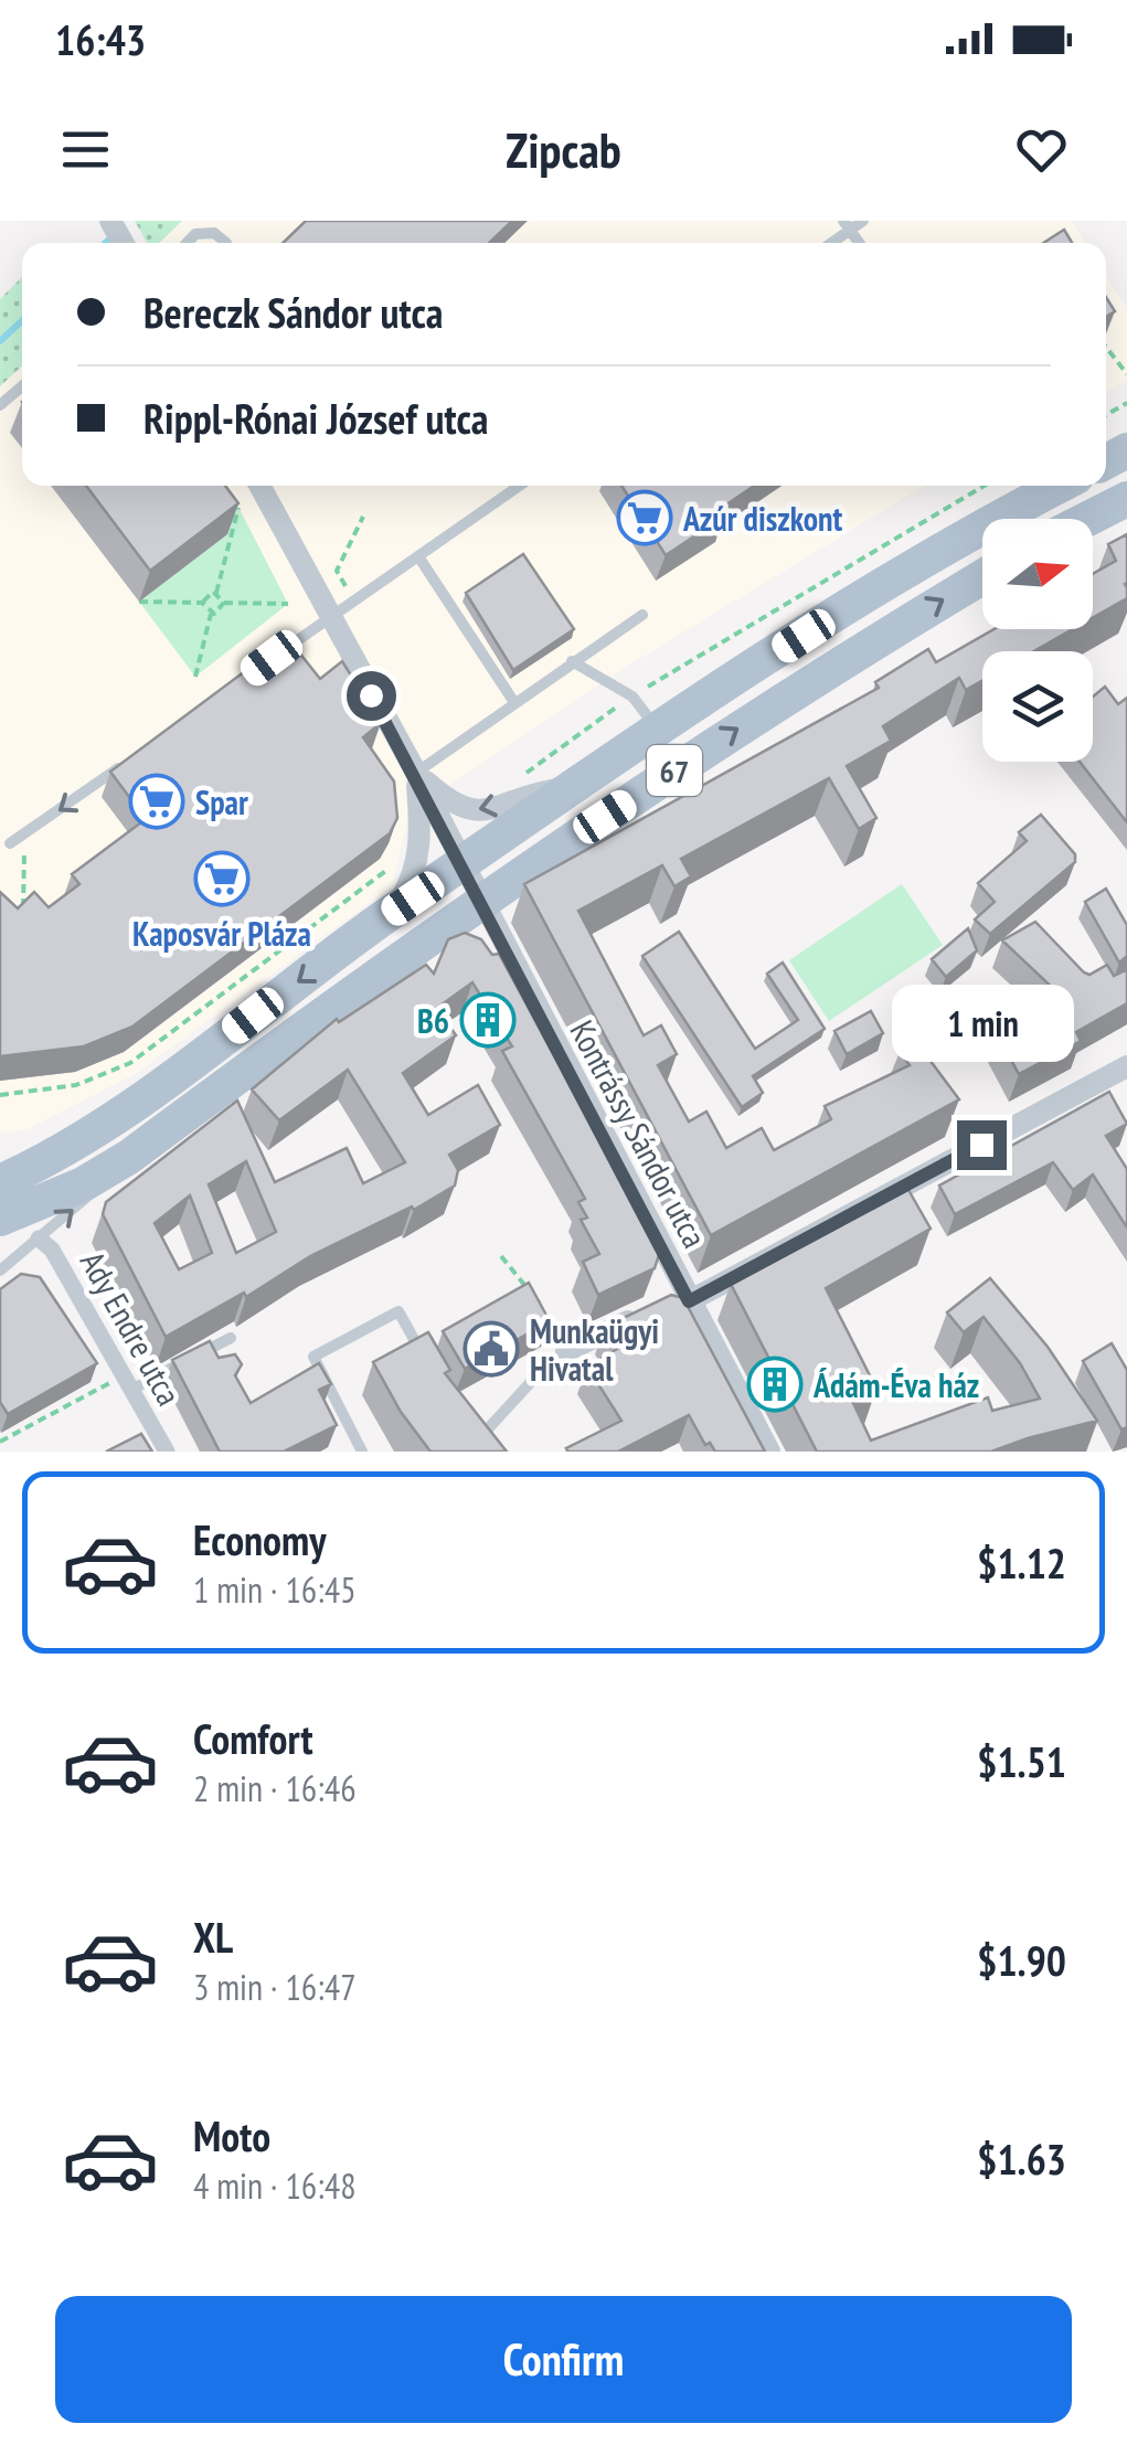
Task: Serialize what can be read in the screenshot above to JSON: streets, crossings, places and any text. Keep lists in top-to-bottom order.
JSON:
{
  "streets": {
    "main road": ["67"],
    "street": ["Kontrássy Sándor utca", "Ady Endre utca"]
  },
  "crossings": [
    ["67", "Kontrássy Sándor utca"]
  ],
  "places": {
    "supermarket": ["Azúr diszkont", "Spar", "Kaposvár Pláza"],
    "building": ["B6", "Ádám-Éva ház"],
    "public building": ["Munkaügyi Hivatal"]
  },
  "north": "right",
  "page": {
    "status": "16:43",
    "header": "Zipcab",
    "banner": ["Bereczk Sándor utca", "Rippl-Rónai József utca"],
    "bubble": "1 min",
    "list": [
      {
        "name": "Economy",
        "note": "1 min · 16:45",
        "value": "$1.12"
      },
      {
        "name": "Comfort",
        "note": "2 min · 16:46",
        "value": "$1.51"
      },
      {
        "name": "XL",
        "note": "3 min · 16:47",
        "value": "$1.90"
      },
      {
        "name": "Moto",
        "note": "4 min · 16:48",
        "value": "$1.63"
      }
    ],
    "buttons": "Confirm"
  }
}
